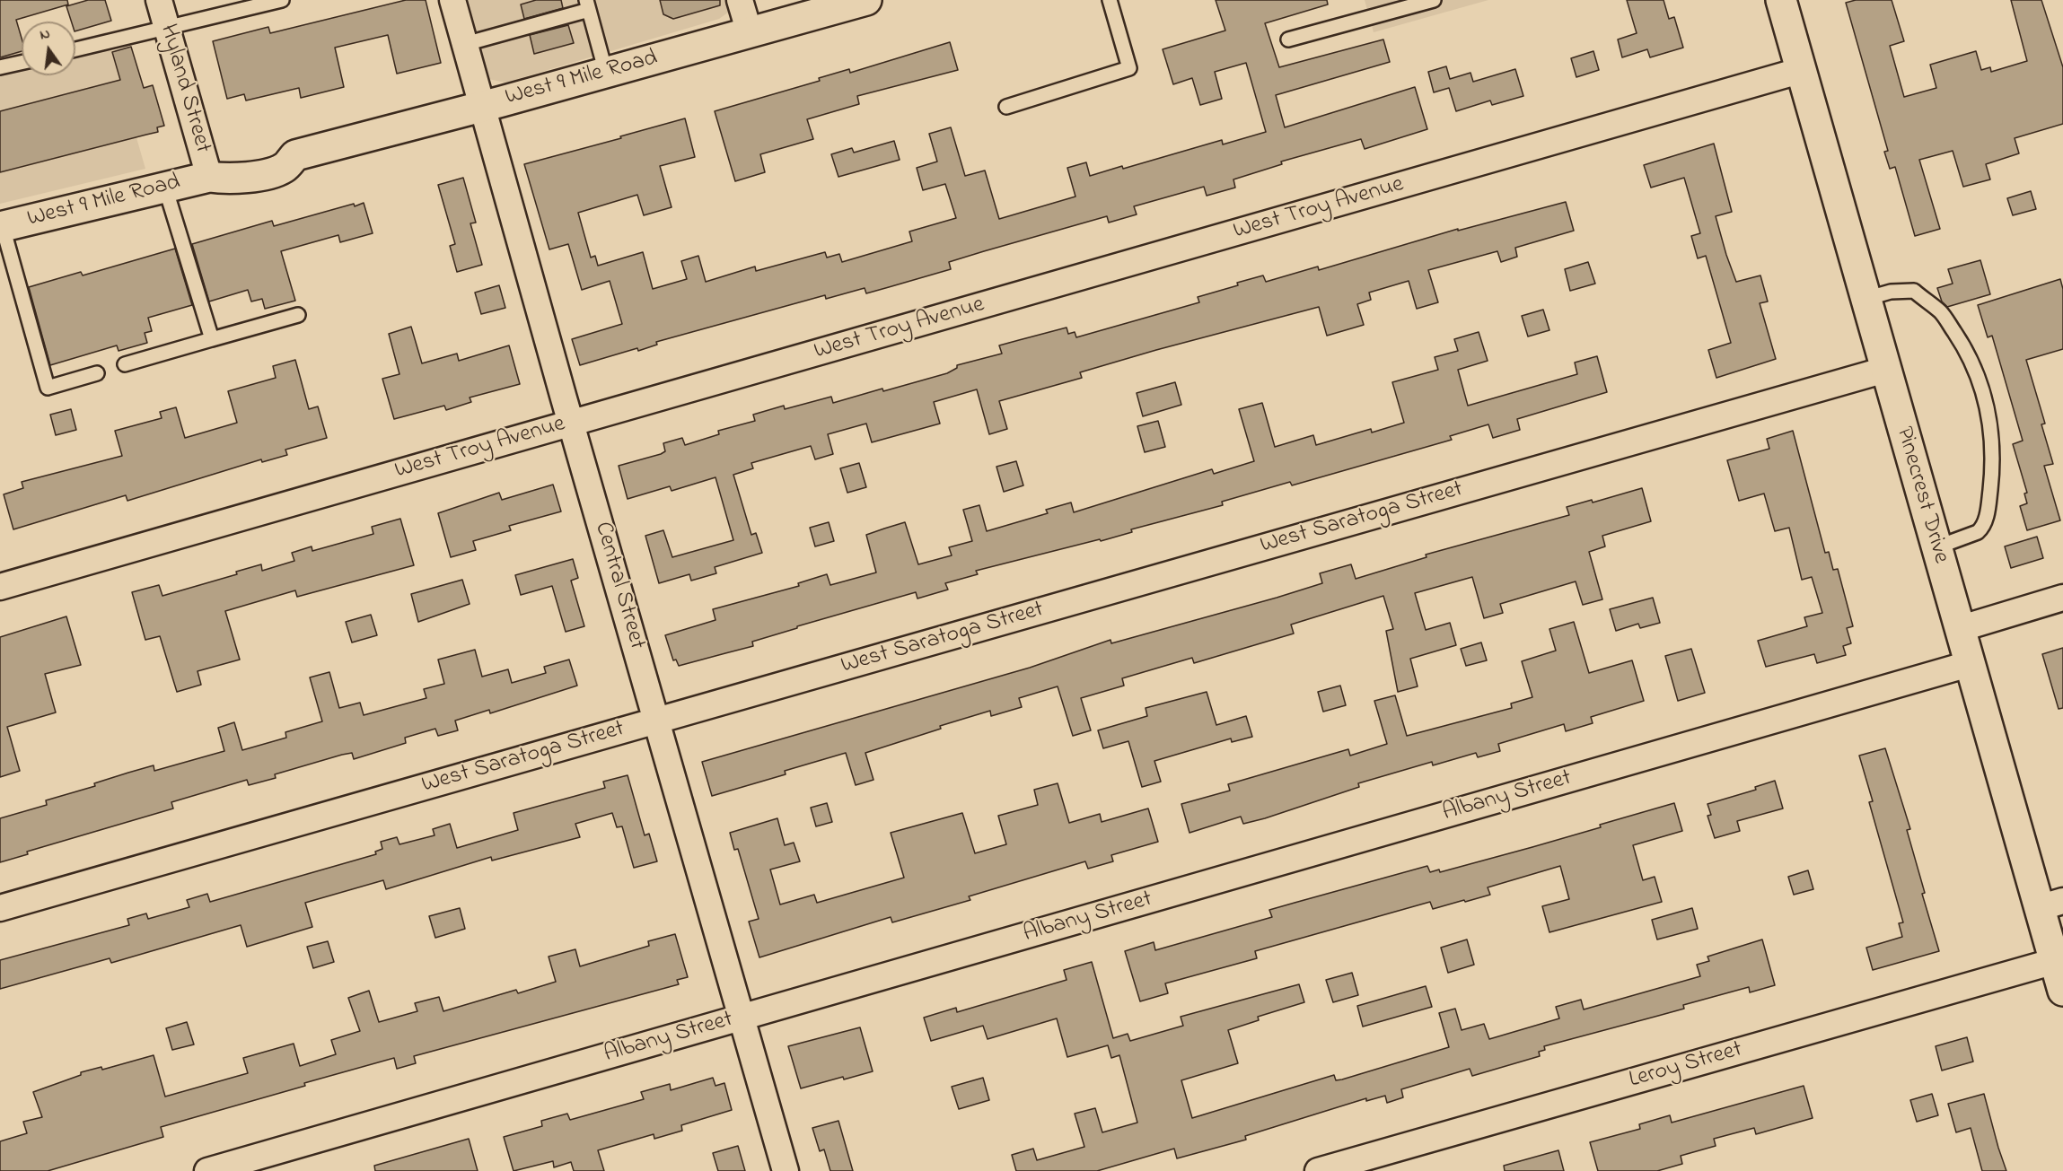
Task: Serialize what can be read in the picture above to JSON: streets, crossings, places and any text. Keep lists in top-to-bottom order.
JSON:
{
  "streets": {
    "street": [
      "West 9 Mile Road",
      "Hyland Street",
      "West Troy Avenue",
      "Pinecrest Drive",
      "West Saratoga Street",
      "Central Street",
      "Albany Street",
      "Leroy Street"
    ]
  },
  "crossings": [
    ["West 9 Mile Road", "Hyland Street"],
    ["West 9 Mile Road", "Central Street"],
    ["West Troy Avenue", "Pinecrest Drive"],
    ["West Troy Avenue", "Central Street"],
    ["Pinecrest Drive", "West Saratoga Street"],
    ["Pinecrest Drive", "Albany Street"],
    ["Pinecrest Drive", "Leroy Street"],
    ["West Saratoga Street", "Central Street"],
    ["Central Street", "Albany Street"]
  ],
  "north": "top"
}
